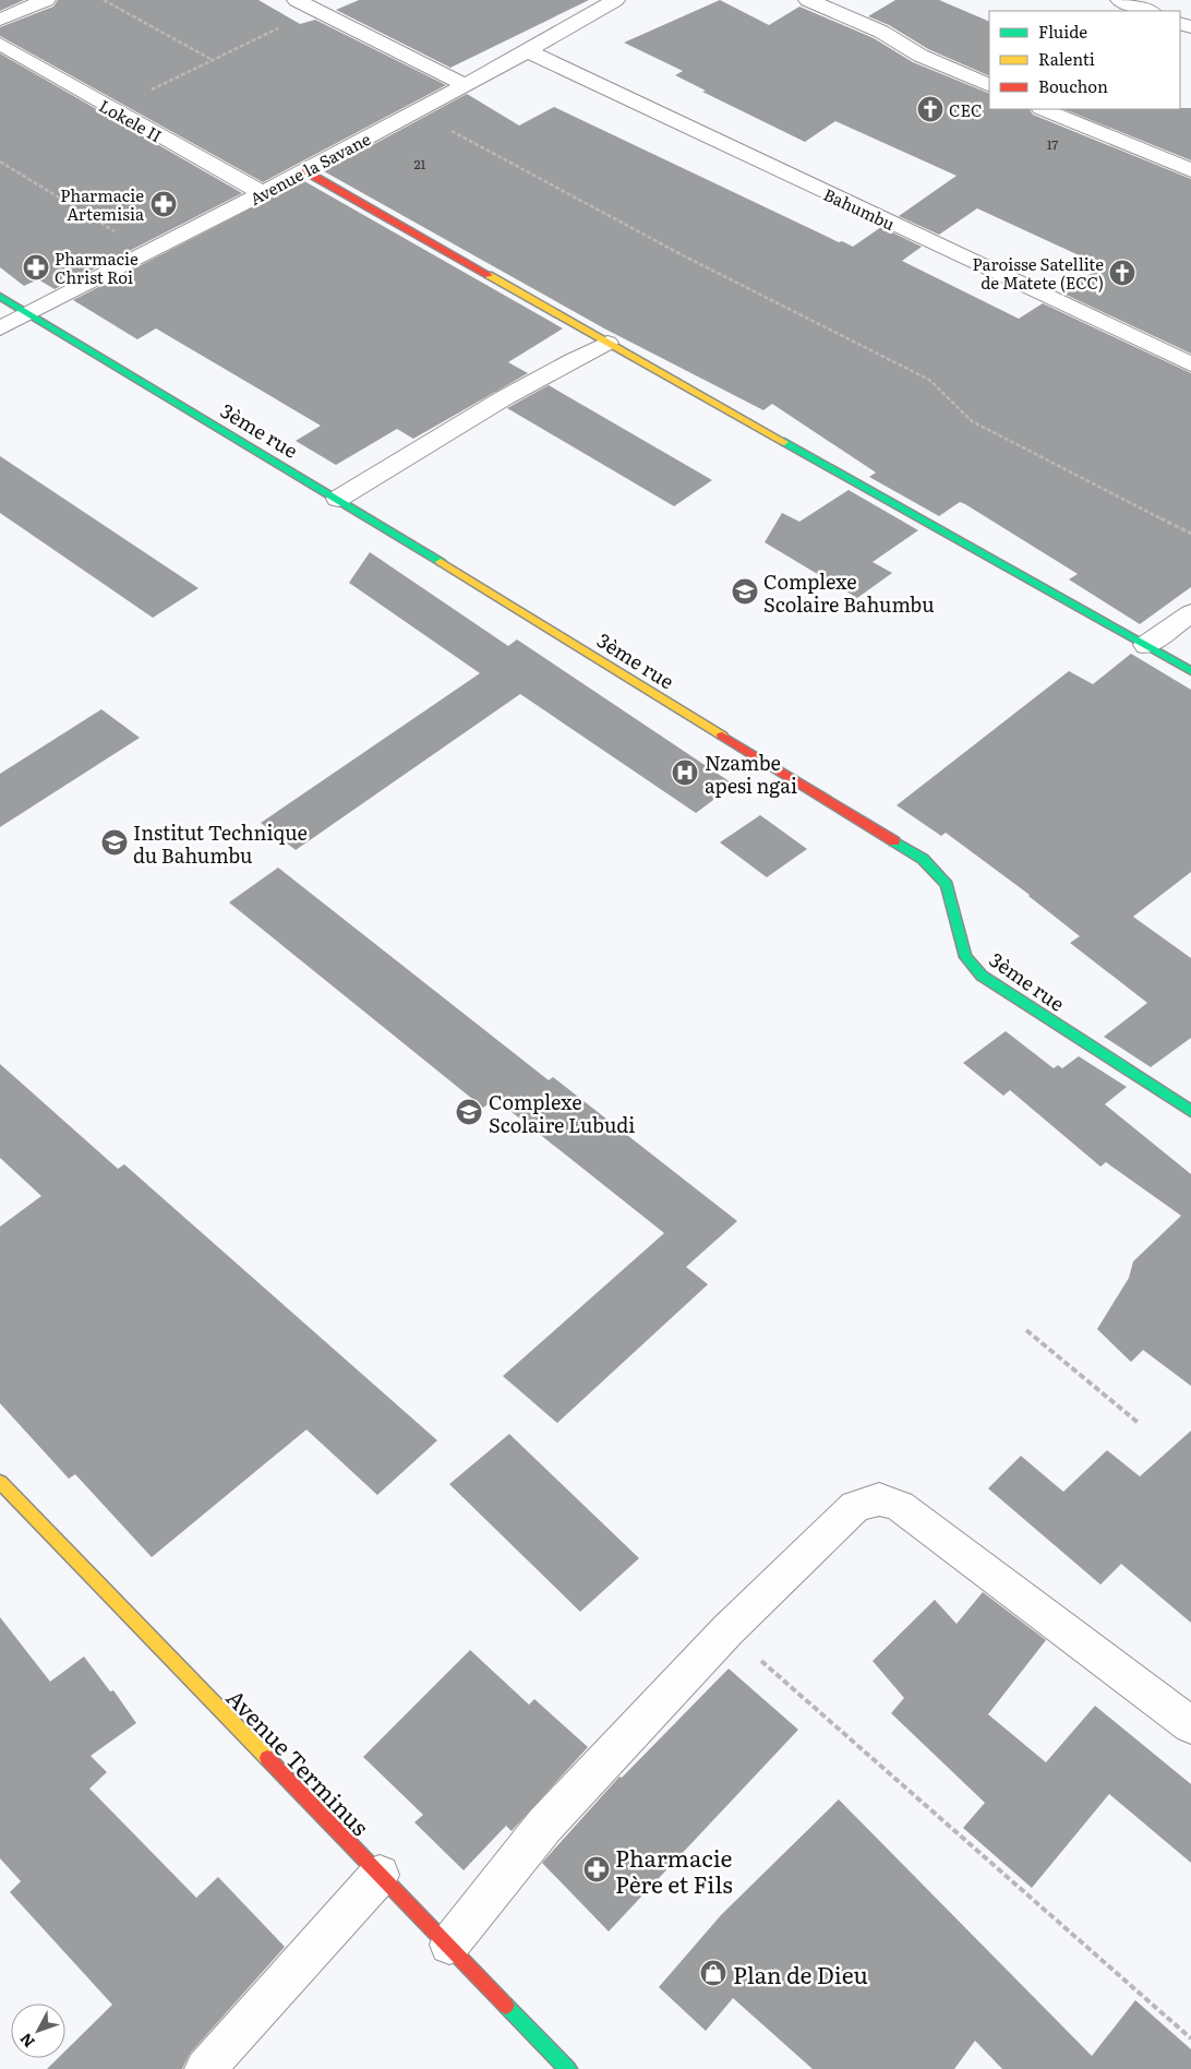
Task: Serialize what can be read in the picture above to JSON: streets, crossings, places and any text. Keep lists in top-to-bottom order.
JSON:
{
  "streets": {
    "street": [
      "Lokele II",
      "Avenue la Savane",
      "Bahumbu",
      "3ème rue",
      "Avenue Terminus"
    ]
  },
  "crossings": [
    ["Lokele II", "Avenue la Savane"],
    ["Avenue la Savane", "Bahumbu"],
    ["Avenue la Savane", "3ème rue"]
  ],
  "places": {
    "church": ["CEC", "Paroisse Satellite de Matete (ECC)"],
    "pharmacy": ["Pharmacie Artemisia", "Pharmacie Christ Roi", "Pharmacie Père et Fils"],
    "school or university": ["Complexe Scolaire Bahumbu", "Institut Technique du Bahumbu", "Complexe Scolaire Lubudi"],
    "hospital": ["Nzambe apesi ngai"],
    "shop": ["Plan de Dieu"]
  },
  "house_numbers": ["17", "21"],
  "legend": ["Fluide", "Ralenti", "Bouchon"],
  "north": "bottom left"
}
